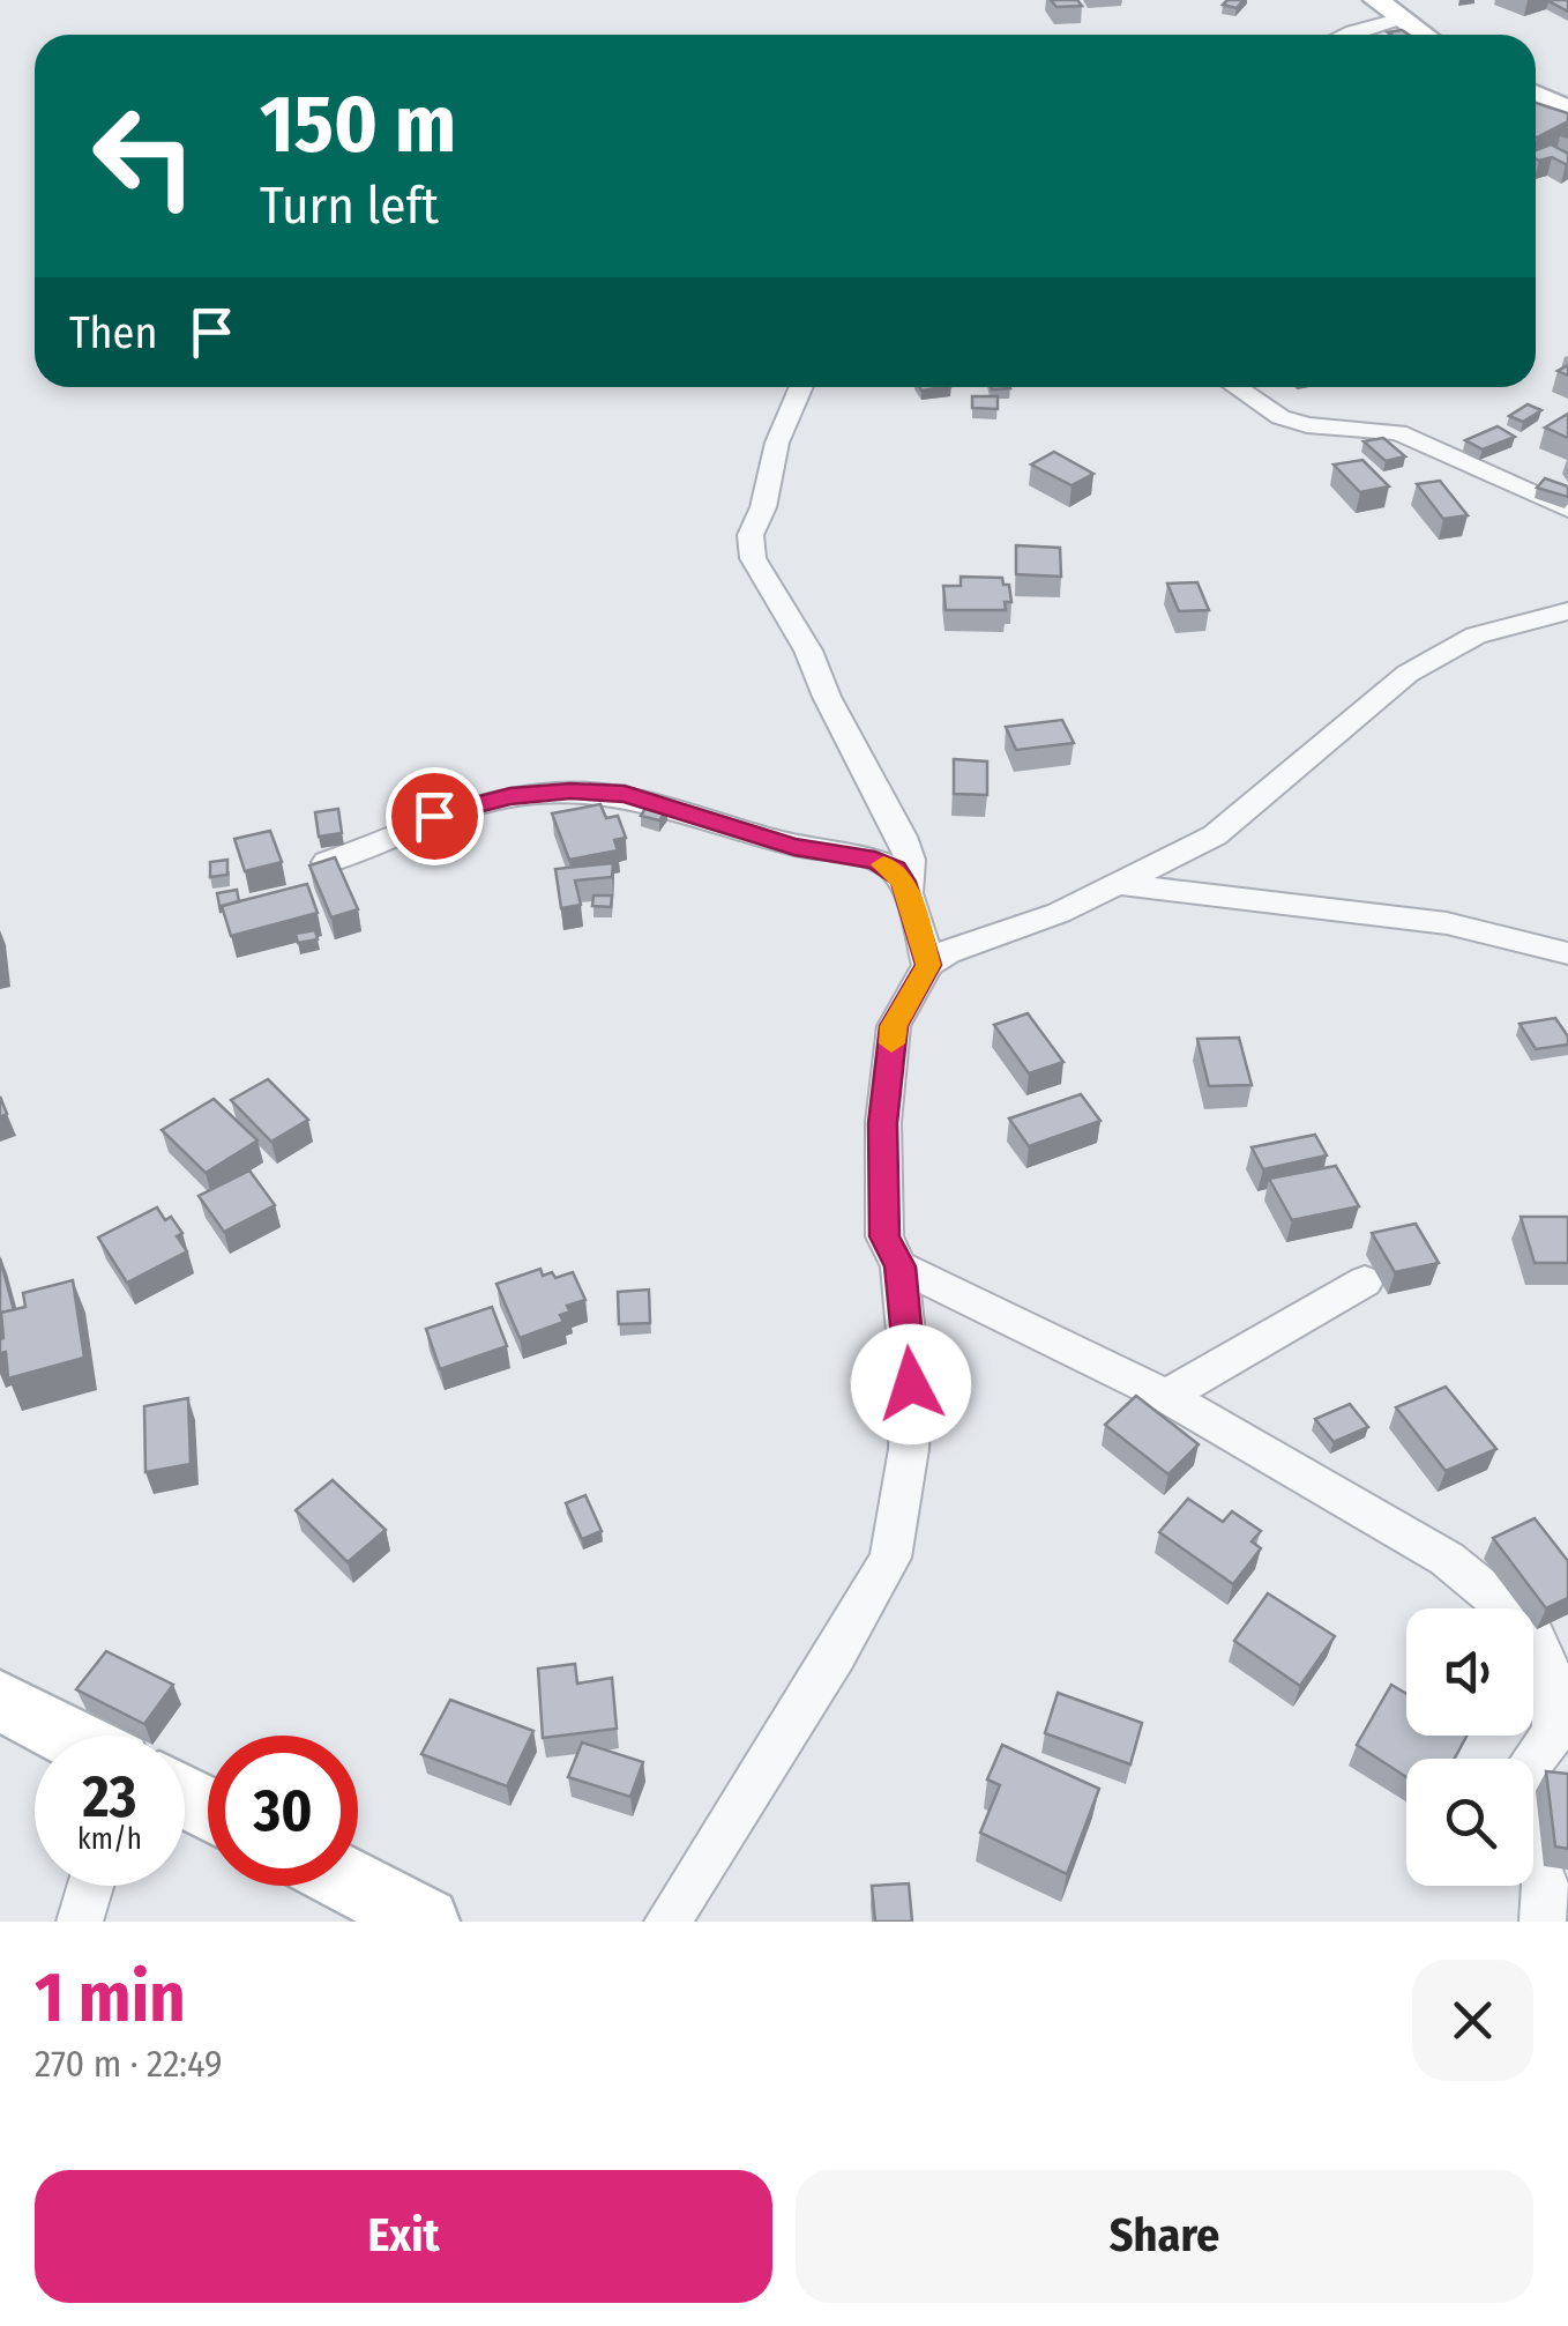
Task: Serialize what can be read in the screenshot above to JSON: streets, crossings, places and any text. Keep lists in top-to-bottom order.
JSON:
{
  "page": {
    "turn": ["150 m", "Turn left"],
    "then": "Then",
    "speed": "23 km/h",
    "limit": "30",
    "heading": ["1 min", "270 m · 22:49"],
    "buttons": ["Exit", "Share"]
  }
}
